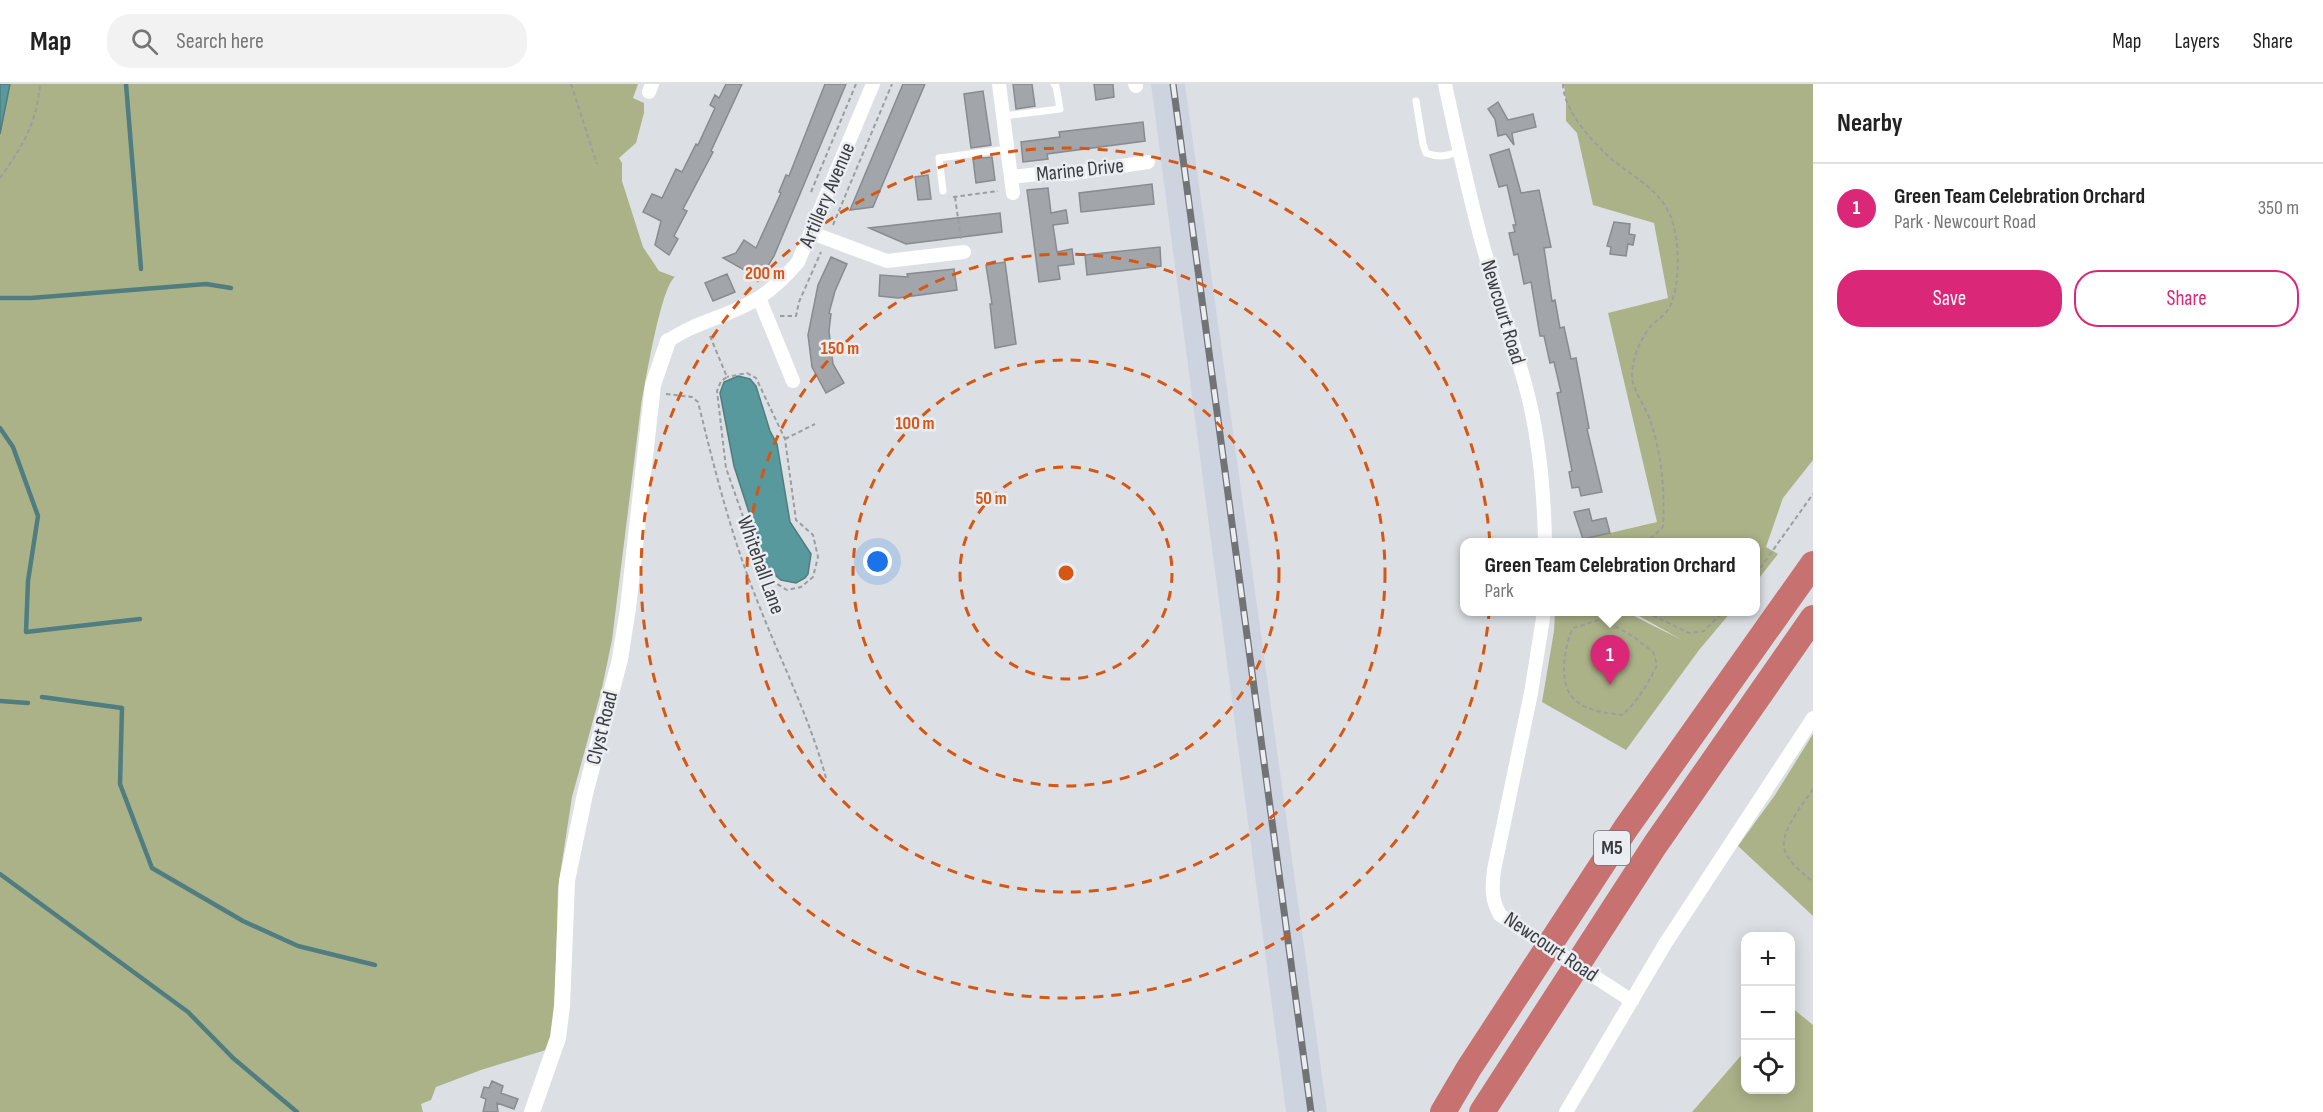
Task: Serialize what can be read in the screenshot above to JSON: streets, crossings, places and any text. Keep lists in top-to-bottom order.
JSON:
{
  "streets": {
    "highway": ["M5"],
    "street": [
      "Marine Drive",
      "Artillery Avenue",
      "Newcourt Road",
      "Clyst Road"
    ],
    "path": ["Whitehall Lane"]
  },
  "crossings": [
    ["Artillery Avenue", "Clyst Road"],
    ["Whitehall Lane", "Clyst Road"]
  ],
  "page": {
    "header": "Map",
    "search": "Search here",
    "nav": ["Map", "Layers", "Share"],
    "heading": "Nearby",
    "list": [
      {
        "mark": "1",
        "name": "Green Team Celebration Orchard",
        "note": "Park · Newcourt Road",
        "value": "350 m"
      }
    ],
    "buttons": ["Save", "Share"],
    "popup": ["Green Team Celebration Orchard", "Park"],
    "pins": "1",
    "map_buttons": ["+", "−"]
  },
  "rings": [
    "200 m",
    "150 m",
    "100 m",
    "50 m"
  ]
}
